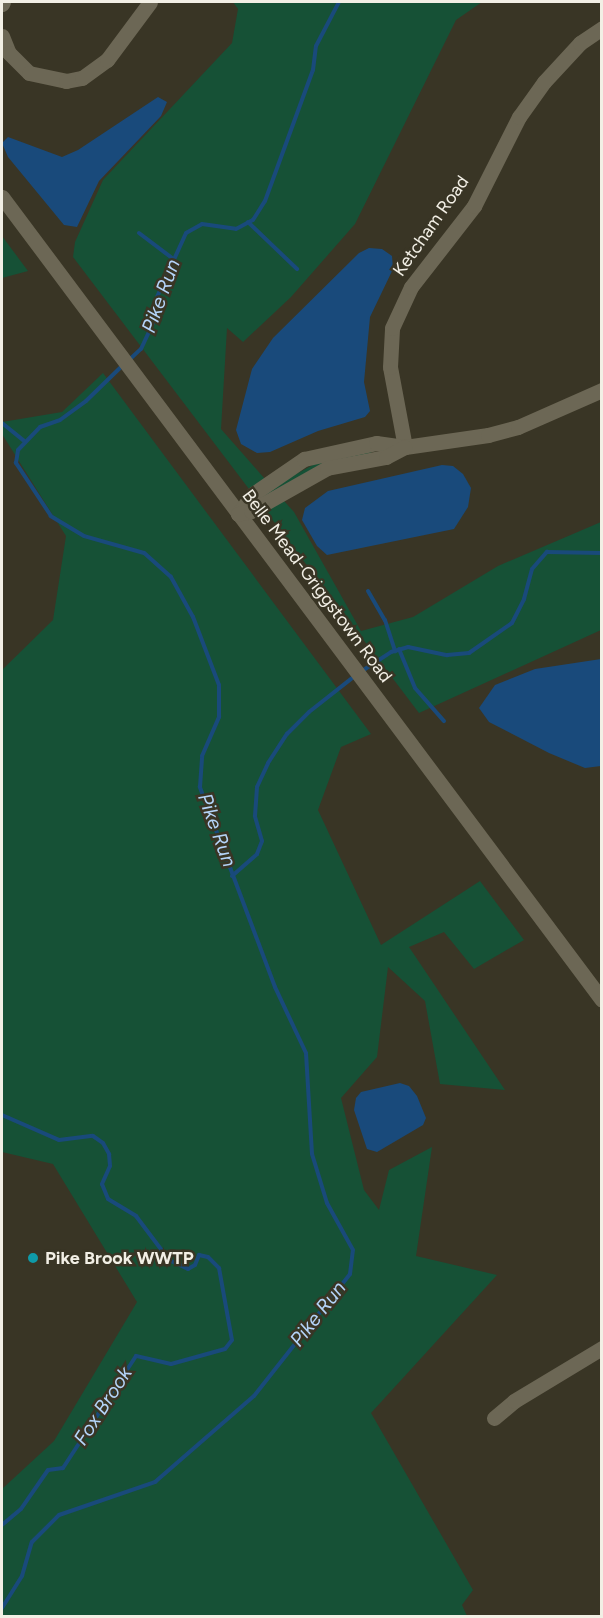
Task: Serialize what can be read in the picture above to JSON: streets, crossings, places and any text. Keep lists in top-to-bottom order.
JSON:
{
  "streets": {
    "street": ["Ketcham Road", "Belle Mead-Griggstown Road"]
  },
  "water": ["Pike Run", "Fox Brook"],
  "places": ["Pike Brook WWTP"]
}
